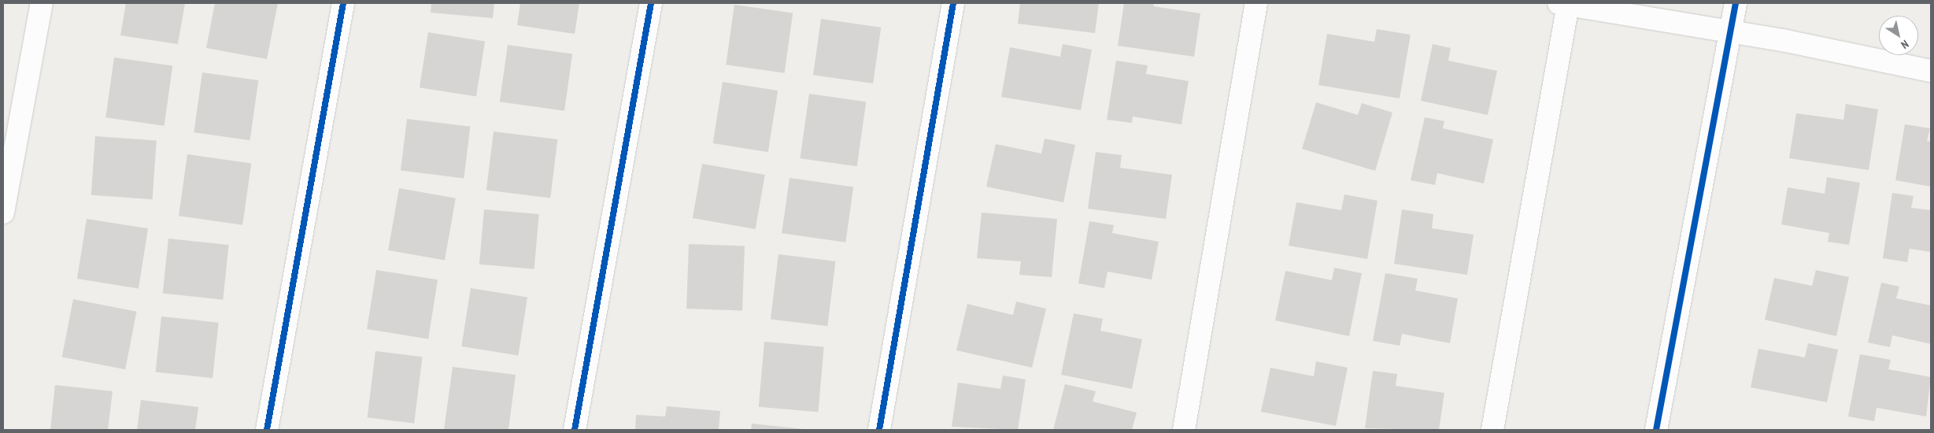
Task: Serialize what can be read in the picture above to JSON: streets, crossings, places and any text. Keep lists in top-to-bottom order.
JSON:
{
  "north": "bottom right"
}
